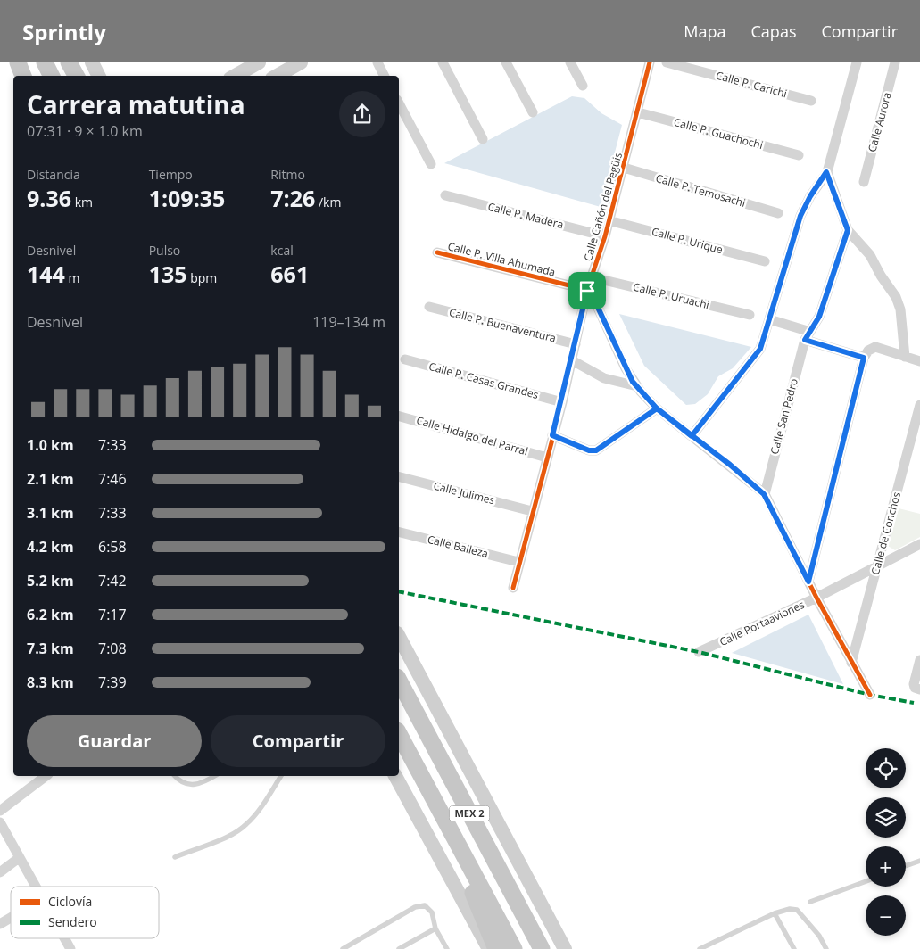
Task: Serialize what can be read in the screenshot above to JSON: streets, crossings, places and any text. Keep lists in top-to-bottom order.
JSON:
{
  "streets": {
    "highway": ["MEX 2"],
    "street": [
      "Calle P. Carichi",
      "Calle Aurora",
      "Calle P. Guachochi",
      "Calle P. Temosachi",
      "Calle Cañón del Pegüis",
      "Calle P. Madera",
      "Calle P. Urique",
      "Calle P. Villa Ahumada",
      "Calle P. Uruachi",
      "Calle P. Buenaventura",
      "Calle P. Casas Grandes",
      "Calle San Pedro",
      "Calle Hidalgo del Parral",
      "Calle Julimes",
      "Calle de Conchos",
      "Calle Balleza",
      "Calle Portaaviones"
    ]
  },
  "crossings": [
    ["Calle P. Guachochi", "Calle Cañón del Pegüis"],
    ["Calle P. Temosachi", "Calle Cañón del Pegüis"],
    ["Calle Cañón del Pegüis", "Calle P. Madera"],
    ["Calle Cañón del Pegüis", "Calle P. Urique"],
    ["Calle Cañón del Pegüis", "Calle P. Villa Ahumada"],
    ["Calle Cañón del Pegüis", "Calle P. Uruachi"],
    ["Calle Cañón del Pegüis", "Calle P. Buenaventura"],
    ["Calle Cañón del Pegüis", "Calle P. Casas Grandes"],
    ["Calle Cañón del Pegüis", "Calle Hidalgo del Parral"],
    ["Calle Cañón del Pegüis", "Calle Julimes"],
    ["Calle Cañón del Pegüis", "Calle Balleza"],
    ["Calle de Conchos", "Calle Portaaviones"]
  ],
  "legend": ["Ciclovía", "Sendero"],
  "page": {
    "header": "Sprintly",
    "nav": ["Mapa", "Capas", "Compartir"],
    "heading": ["Carrera matutina", "07:31 · 9 × 1.0 km"],
    "stats": [
      ["Distancia", "9.36 km"],
      ["Tiempo", "1:09:35"],
      ["Ritmo", "7:26 /km"],
      ["Desnivel", "144 m"],
      ["Pulso", "135 bpm"],
      ["kcal", "661"]
    ],
    "chart": ["Desnivel", "119–134 m"],
    "list": [
      {
        "name": "1.0 km",
        "note": "7:33"
      },
      {
        "name": "2.1 km",
        "note": "7:46"
      },
      {
        "name": "3.1 km",
        "note": "7:33"
      },
      {
        "name": "4.2 km",
        "note": "6:58"
      },
      {
        "name": "5.2 km",
        "note": "7:42"
      },
      {
        "name": "6.2 km",
        "note": "7:17"
      },
      {
        "name": "7.3 km",
        "note": "7:08"
      },
      {
        "name": "8.3 km",
        "note": "7:39"
      }
    ],
    "buttons": ["Guardar", "Compartir"],
    "map_buttons": ["+", "−"]
  }
}
